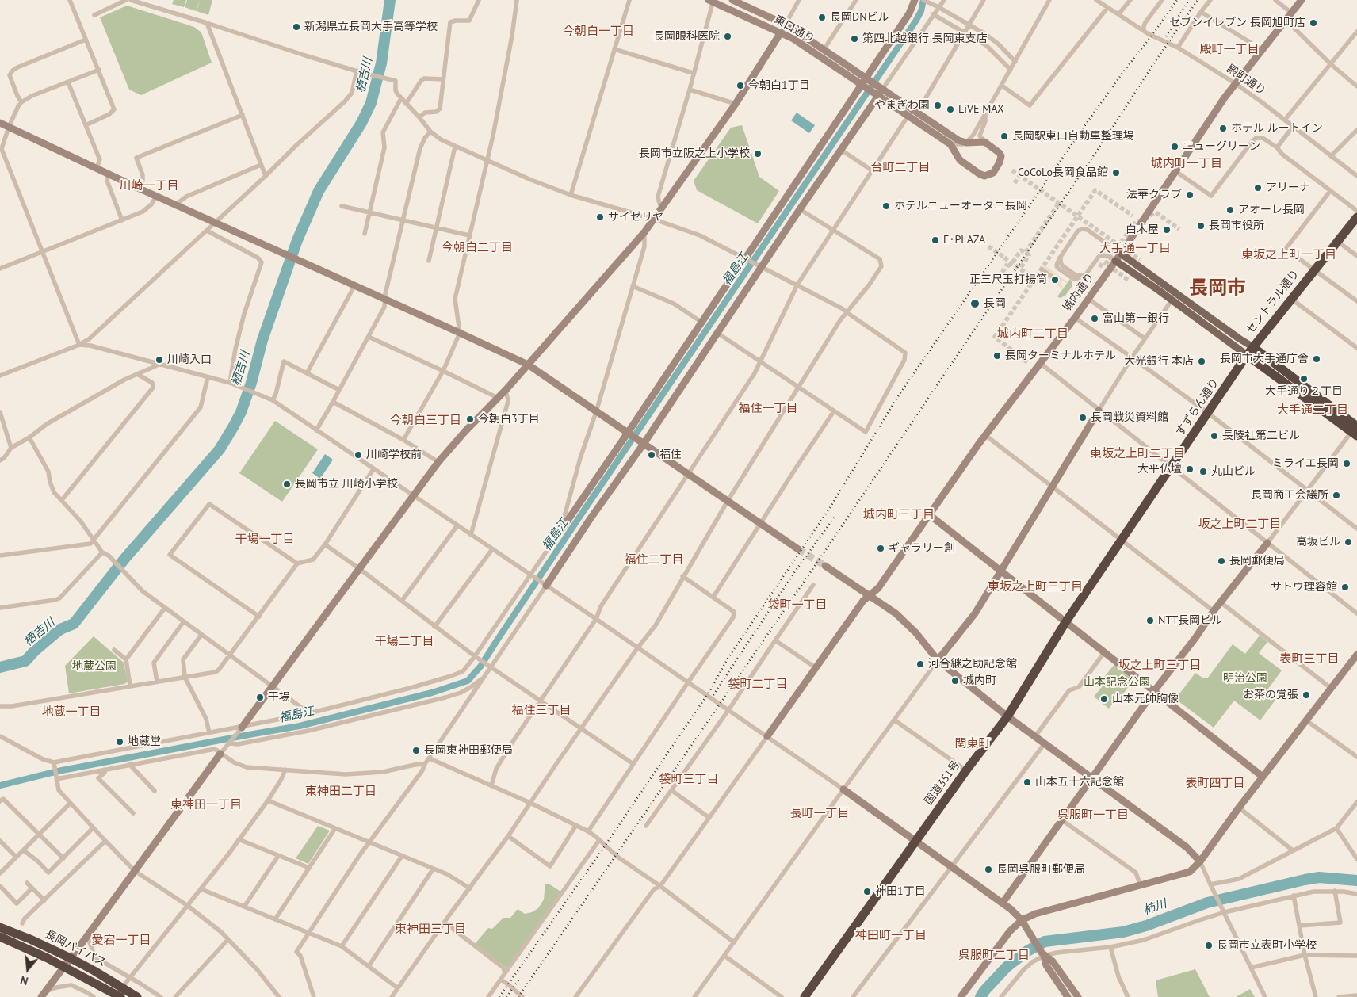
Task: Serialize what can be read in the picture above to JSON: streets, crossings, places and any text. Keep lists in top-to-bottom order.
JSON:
{
  "streets": {
    "highway": [
      "セントラル通り",
      "すずらん通り",
      "国道351号",
      "長岡バイパス"
    ],
    "street": ["東口通り", "殿町通り", "城内通り"]
  },
  "crossings": [
    ["殿町通り", "城内通り"],
    ["セントラル通り", "すずらん通り"],
    ["すずらん通り", "国道351号"]
  ],
  "districts": [
    "今朝白一丁目",
    "殿町一丁目",
    "城内町一丁目",
    "台町二丁目",
    "川崎一丁目",
    "今朝白二丁目",
    "大手通一丁目",
    "東坂之上町一丁目",
    "長岡市",
    "城内町二丁目",
    "福住一丁目",
    "大手通二丁目",
    "今朝白三丁目",
    "東坂之上町二丁目",
    "城内町三丁目",
    "坂之上町二丁目",
    "干場一丁目",
    "福住二丁目",
    "東坂之上町三丁目",
    "袋町一丁目",
    "干場二丁目",
    "表町三丁目",
    "坂之上町三丁目",
    "袋町二丁目",
    "福住三丁目",
    "地蔵一丁目",
    "関東町",
    "袋町三丁目",
    "表町四丁目",
    "東神田二丁目",
    "東神田一丁目",
    "長町一丁目",
    "呉服町一丁目",
    "東神田三丁目",
    "神田町一丁目",
    "愛宕一丁目",
    "呉服町二丁目"
  ],
  "water": ["栖吉川", "福島江", "柿川"],
  "parks": ["地蔵公園", "明治公園", "山本記念公園"],
  "places": [
    "長岡DNビル",
    "セブンイレブン 長岡旭町店",
    "新潟県立長岡大手高等学校",
    "長岡眼科医院",
    "第四北越銀行 長岡東支店",
    "今朝白1丁目",
    "やまぎわ園",
    "LiVE MAX",
    "ホテル ルートイン",
    "長岡駅東口自動車整理場",
    "ニューグリーン",
    "長岡市立阪之上小学校",
    "CoCoLo長岡食品館",
    "アリーナ",
    "法華クラブ",
    "ホテルニューオータニ長岡",
    "アオーレ長岡",
    "サイゼリヤ",
    "長岡市役所",
    "白木屋",
    "E･PLAZA",
    "正三尺玉打揚筒",
    "長岡",
    "富山第一銀行",
    "長岡ターミナルホテル",
    "長岡市大手通庁舎",
    "川崎入口",
    "大光銀行 本店",
    "大手通り２丁目",
    "長岡戦災資料館",
    "今朝白3丁目",
    "長陵社第二ビル",
    "川崎学校前",
    "福住",
    "ミライエ長岡",
    "大平仏壇",
    "丸山ビル",
    "長岡市立 川崎小学校",
    "長岡商工会議所",
    "高坂ビル",
    "ギャラリー創",
    "長岡郵便局",
    "サトウ理容館",
    "NTT長岡ビル",
    "河合継之助記念館",
    "城内町",
    "お茶の覚張",
    "干場",
    "山本元帥胸像",
    "地蔵堂",
    "長岡東神田郵便局",
    "山本五十六記念館",
    "長岡呉服町郵便局",
    "神田1丁目",
    "長岡市立表町小学校"
  ],
  "north": "bottom"
}
